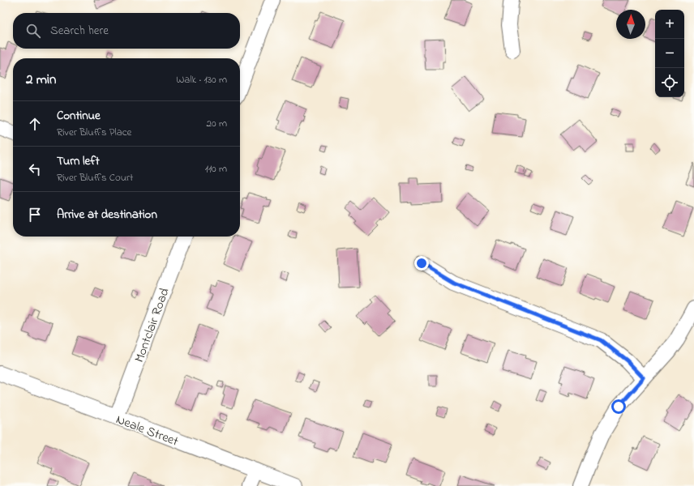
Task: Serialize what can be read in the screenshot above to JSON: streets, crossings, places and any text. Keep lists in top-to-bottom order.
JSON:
{
  "streets": {
    "street": ["Montclair Road", "Neale Street"]
  },
  "crossings": [
    ["Montclair Road", "Neale Street"]
  ],
  "north": "top",
  "page": {
    "map_buttons": ["+", "−"],
    "search": "Search here",
    "heading": ["2 min", "Walk · 130 m"],
    "list": [
      ["Continue", "River Bluffs Place", "20 m"],
      ["Turn left", "River Bluffs Court", "110 m"],
      "Arrive at destination"
    ]
  }
}
